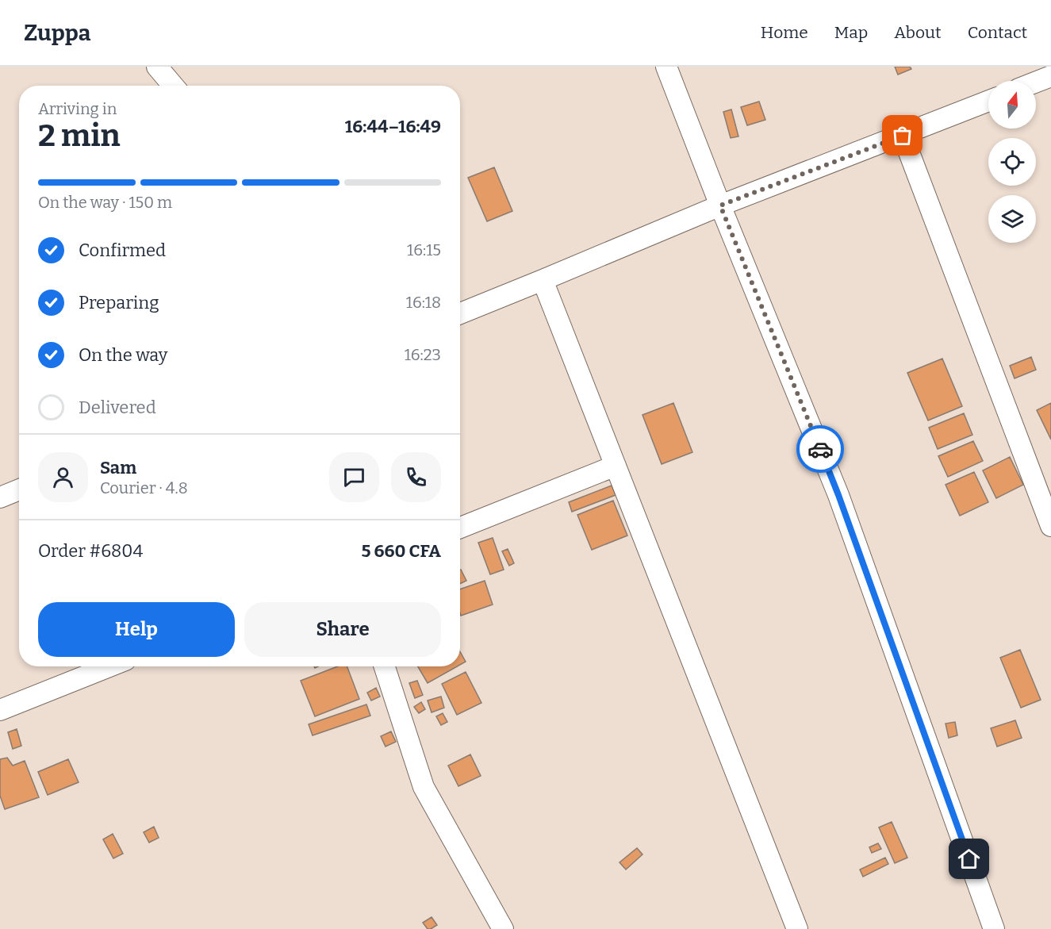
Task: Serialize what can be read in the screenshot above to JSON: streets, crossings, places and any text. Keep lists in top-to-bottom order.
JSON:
{
  "north": "top",
  "page": {
    "header": "Zuppa",
    "nav": [
      "Home",
      "Map",
      "About",
      "Contact"
    ],
    "heading": ["2 min", "Arriving in", "16:44–16:49"],
    "panel": [
      "Sam",
      "Courier · 4.8",
      "Order #6804",
      "5 660 CFA"
    ],
    "bar": "On the way · 150 m",
    "list": [
      ["Confirmed", "16:15"],
      ["Preparing", "16:18"],
      ["On the way", "16:23"],
      "Delivered"
    ],
    "buttons": ["Help", "Share"]
  }
}
